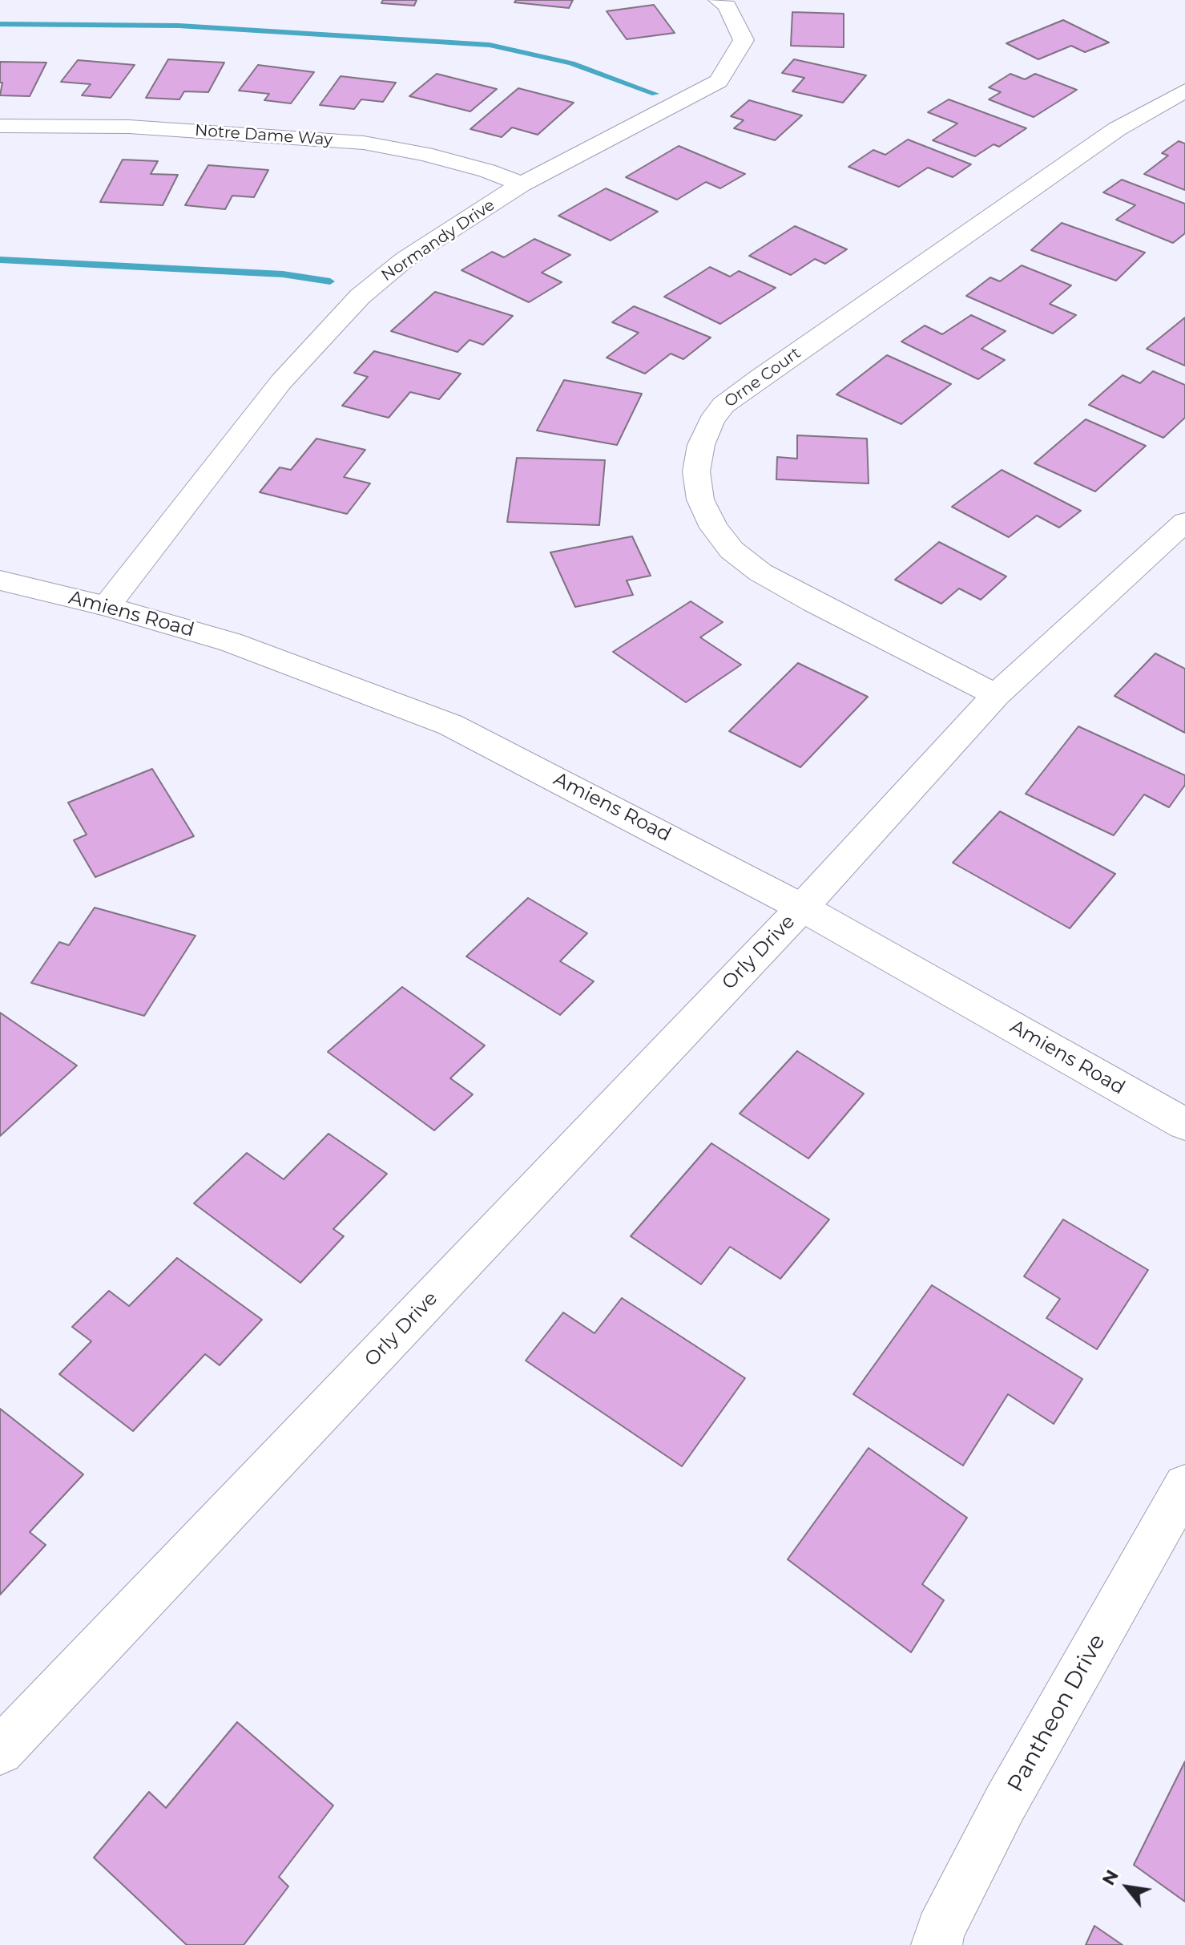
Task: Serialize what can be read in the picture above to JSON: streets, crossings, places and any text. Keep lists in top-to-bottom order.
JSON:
{
  "streets": {
    "street": [
      "Notre Dame Way",
      "Normandy Drive",
      "Orne Court",
      "Amiens Road",
      "Orly Drive",
      "Pantheon Drive"
    ]
  },
  "crossings": [
    ["Notre Dame Way", "Normandy Drive"],
    ["Normandy Drive", "Amiens Road"],
    ["Amiens Road", "Orly Drive"]
  ],
  "north": "top left"
}
